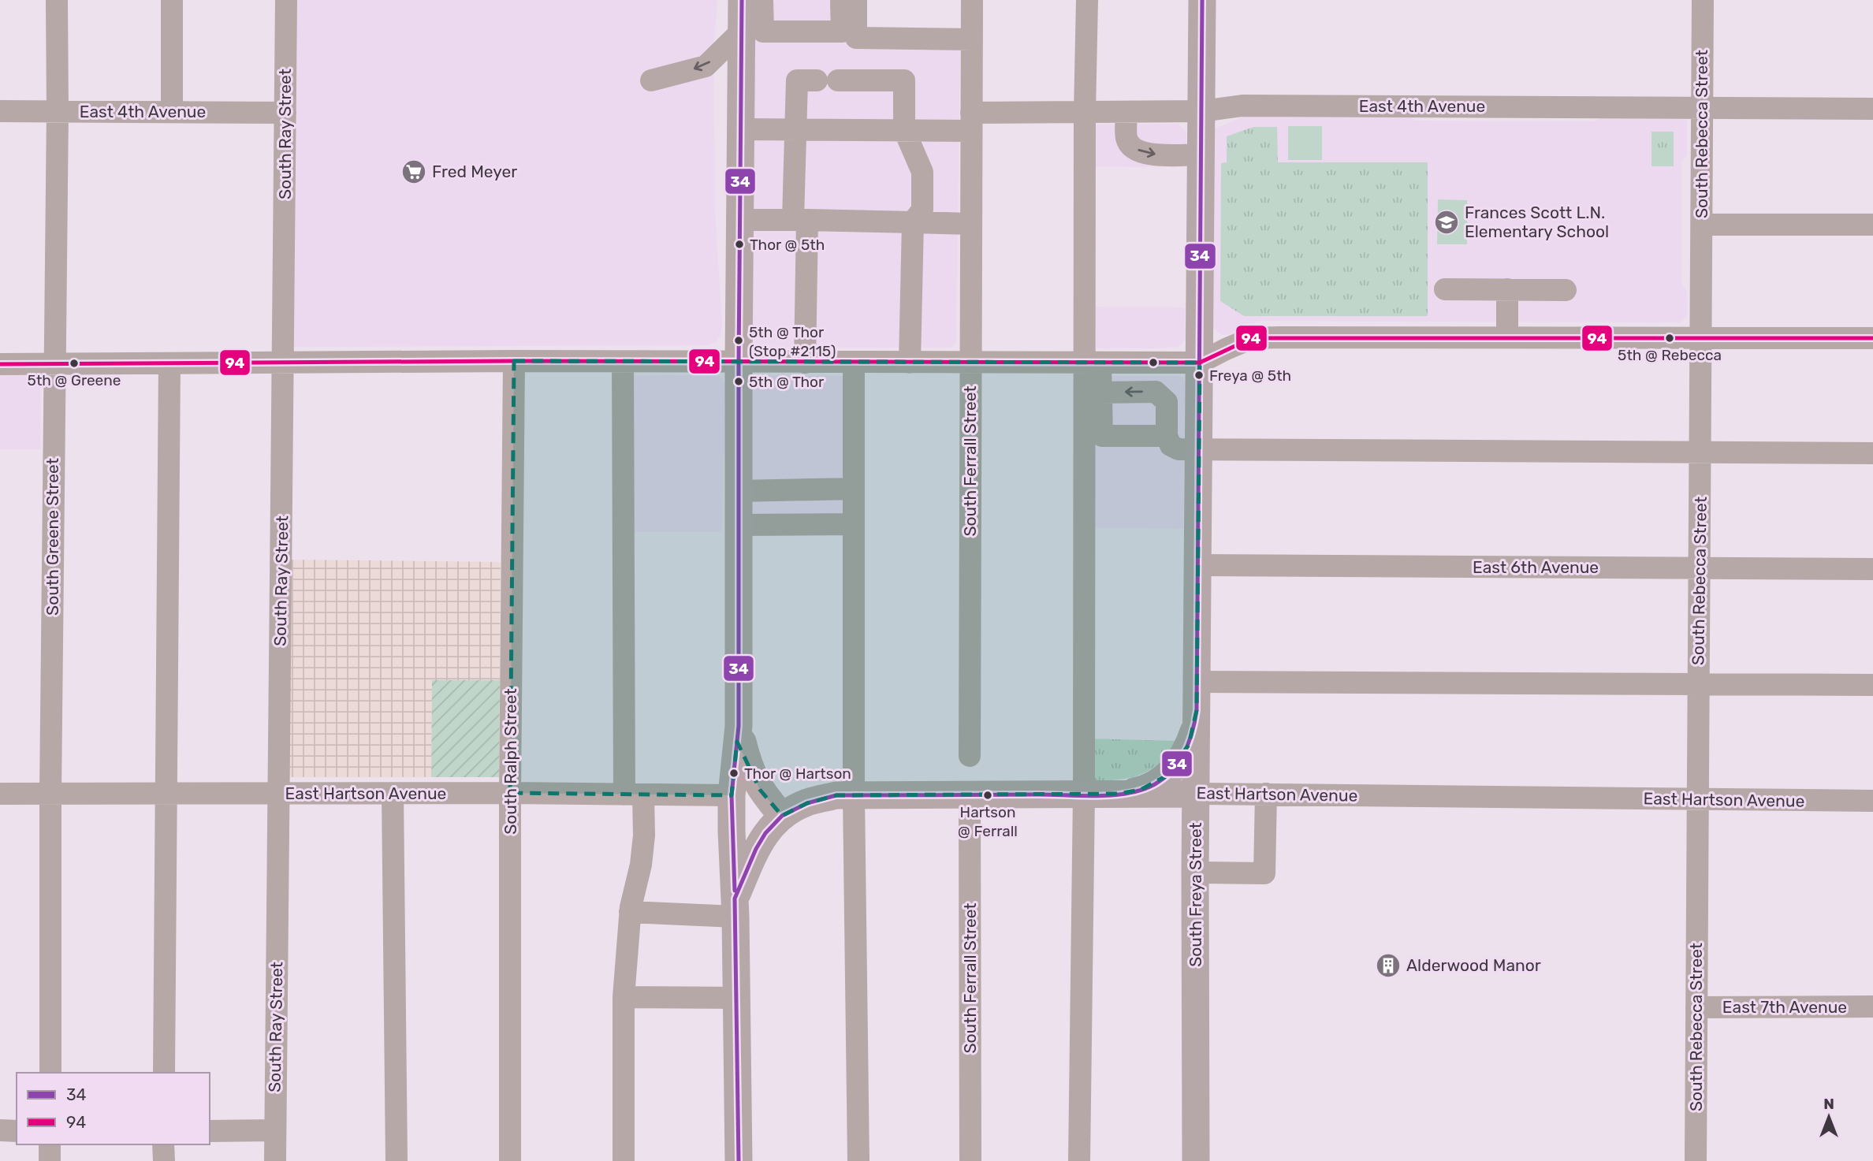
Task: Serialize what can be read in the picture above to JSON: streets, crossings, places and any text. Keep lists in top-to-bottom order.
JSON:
{
  "streets": {
    "main road": ["East Hartson Avenue", "South Freya Street"],
    "street": [
      "East 4th Avenue",
      "South Ray Street",
      "South Rebecca Street",
      "South Ferrall Street",
      "South Greene Street",
      "East 6th Avenue",
      "South Ralph Street",
      "East 7th Avenue"
    ]
  },
  "crossings": [
    ["East 4th Avenue", "South Ray Street"],
    ["East 4th Avenue", "South Rebecca Street"],
    ["East 4th Avenue", "South Ferrall Street"],
    ["East 4th Avenue", "South Greene Street"],
    ["East 4th Avenue", "South Freya Street"],
    ["South Ray Street", "East Hartson Avenue"],
    ["South Rebecca Street", "East 6th Avenue"],
    ["South Rebecca Street", "East Hartson Avenue"],
    ["South Rebecca Street", "East 7th Avenue"],
    ["South Ferrall Street", "East Hartson Avenue"],
    ["South Greene Street", "East Hartson Avenue"],
    ["East 6th Avenue", "South Freya Street"],
    ["South Ralph Street", "East Hartson Avenue"],
    ["East Hartson Avenue", "South Freya Street"]
  ],
  "places": {
    "supermarket": ["Fred Meyer"],
    "school or university": ["Frances Scott L.N. Elementary School"],
    "other": [
      "Thor @ 5th",
      "5th @ Rebecca",
      "5th @ Thor (Stop #2115)",
      "5th @ Greene",
      "Freya @ 5th",
      "5th @ Thor",
      "Thor @ Hartson",
      "Hartson @ Ferrall"
    ],
    "building": ["Alderwood Manor"]
  },
  "lines": ["transit line 34", "transit line 94"],
  "legend": ["34", "94"],
  "north": "top"
}
